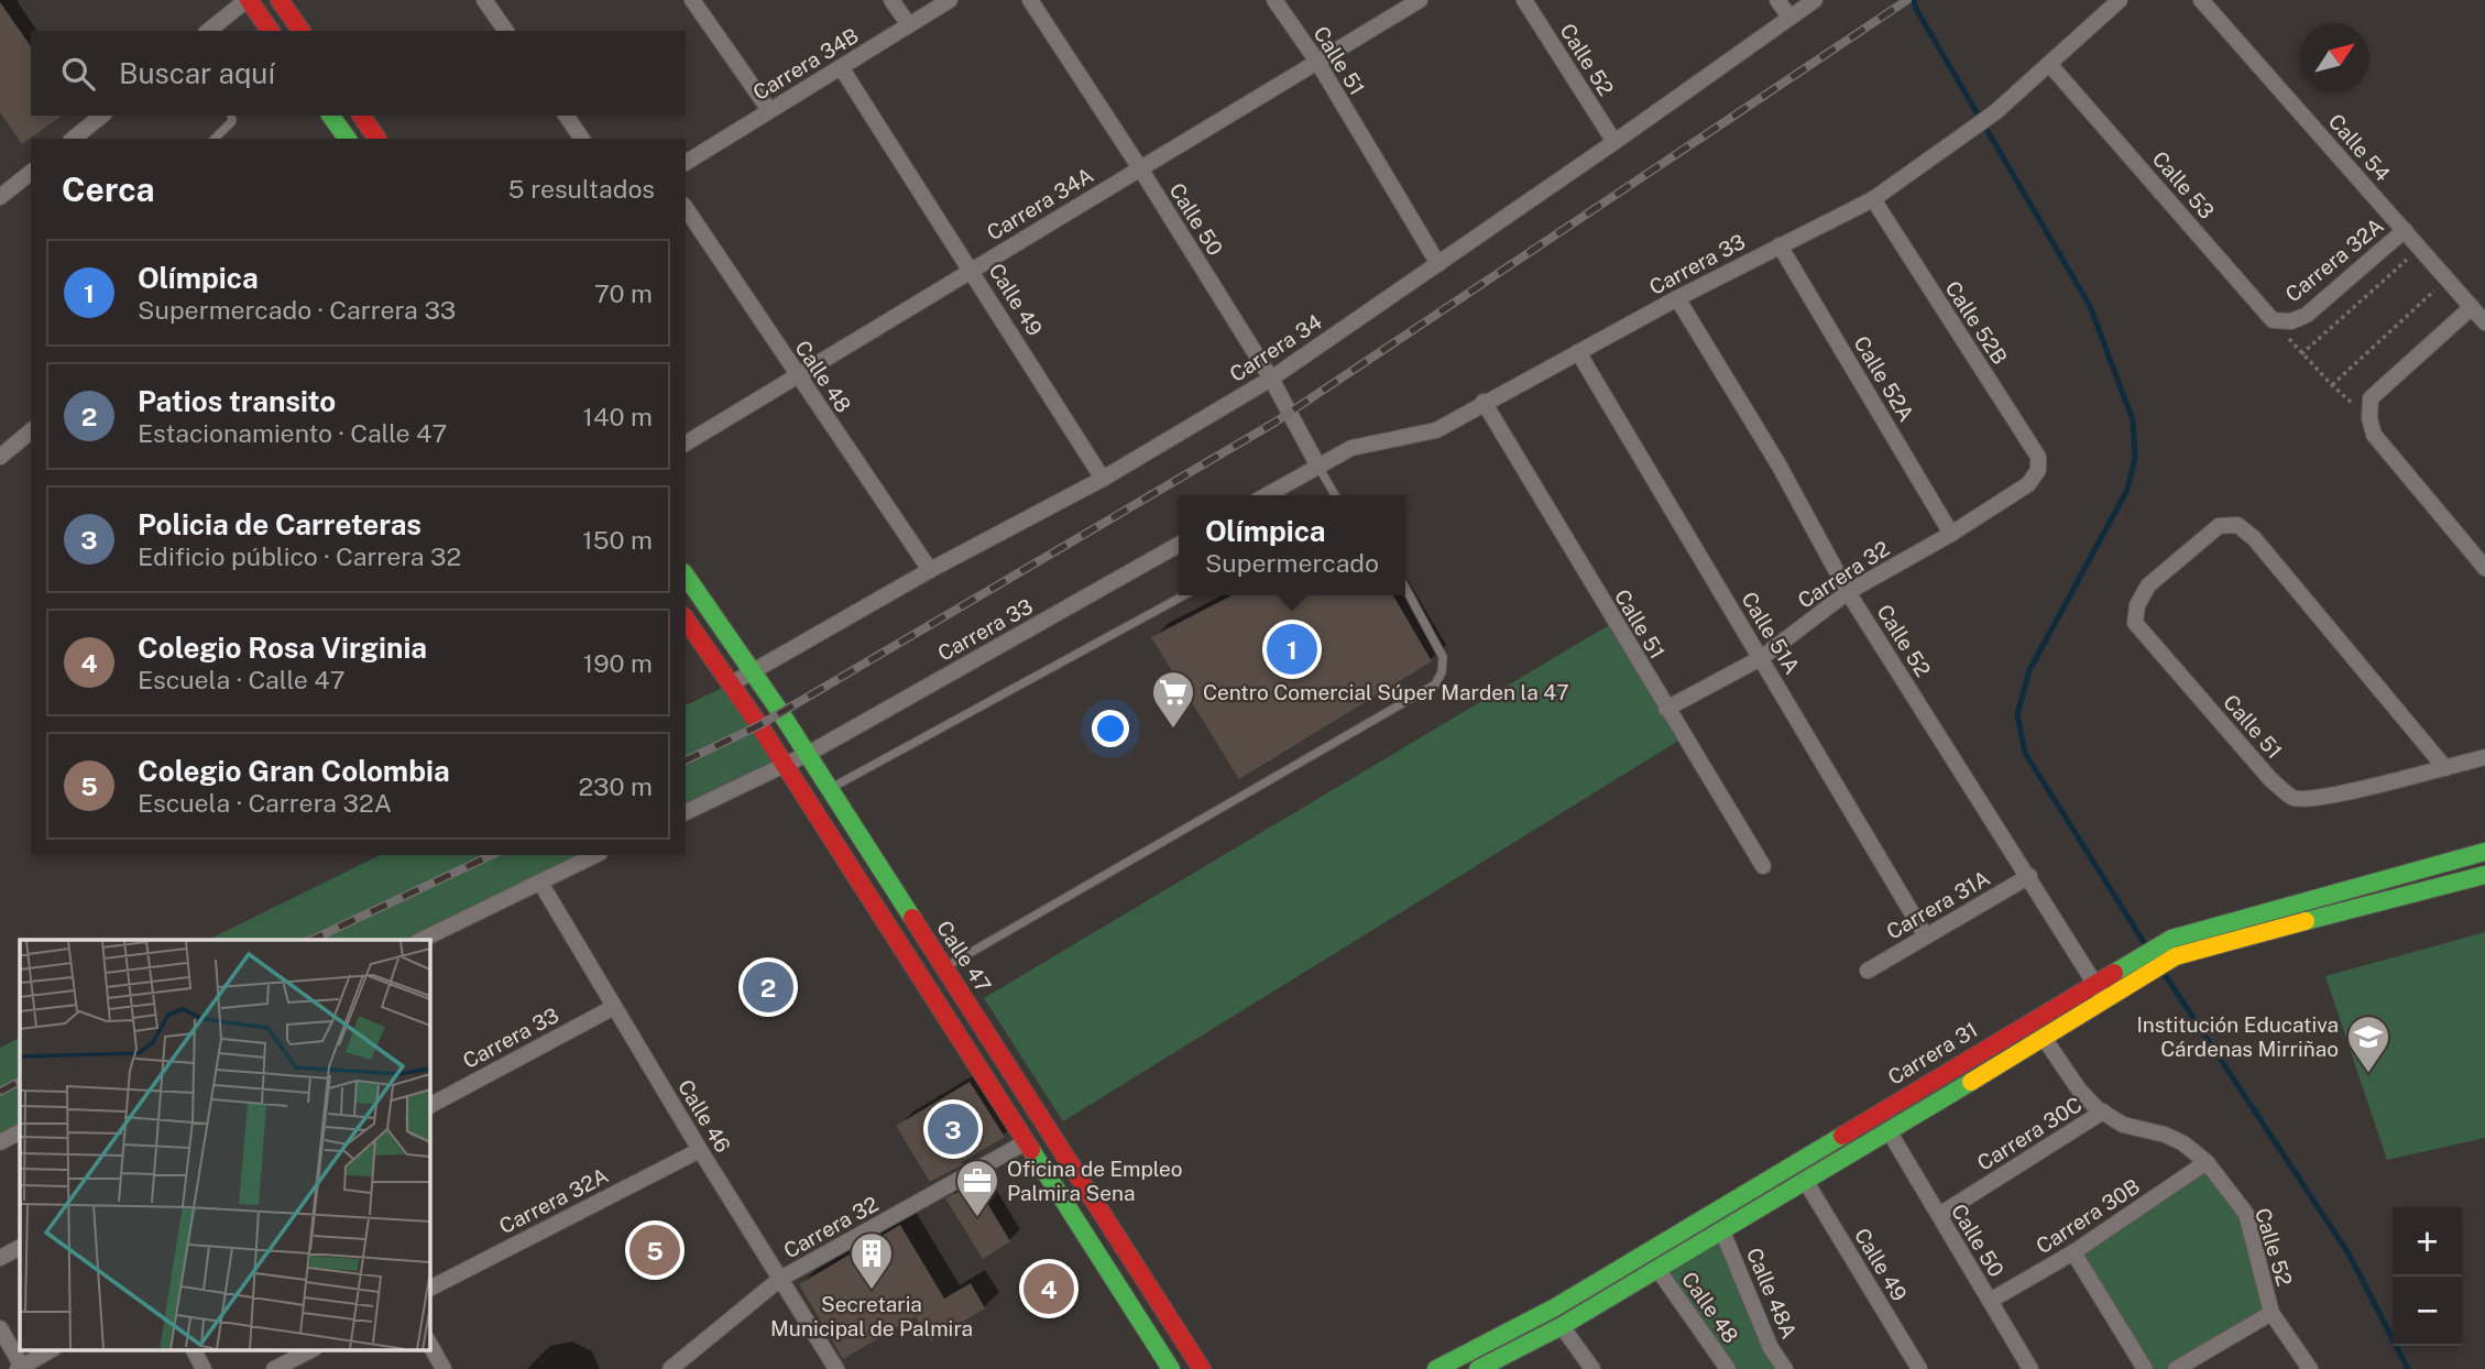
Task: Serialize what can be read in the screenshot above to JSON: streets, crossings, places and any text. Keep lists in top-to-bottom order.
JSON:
{
  "streets": {
    "street": [
      "Calle 52",
      "Calle 51",
      "Carrera 34B",
      "Calle 54",
      "Calle 53",
      "Carrera 34A",
      "Calle 50",
      "Carrera 32A",
      "Carrera 33",
      "Calle 49",
      "Calle 52B",
      "Carrera 34",
      "Calle 48",
      "Calle 52A",
      "Carrera 32",
      "Calle 51A",
      "Carrera 31A",
      "Calle 47",
      "Carrera 31",
      "Calle 46",
      "Carrera 30C",
      "Carrera 30B",
      "Calle 48A"
    ]
  },
  "crossings": [
    ["Calle 52", "Carrera 33"],
    ["Calle 52", "Carrera 34"],
    ["Calle 52", "Carrera 32"],
    ["Calle 52", "Carrera 31A"],
    ["Calle 52", "Carrera 31"],
    ["Calle 52", "Carrera 30C"],
    ["Calle 52", "Carrera 30B"],
    ["Calle 51", "Carrera 34A"],
    ["Calle 51", "Carrera 33"],
    ["Calle 51", "Carrera 34"],
    ["Calle 51", "Carrera 32"],
    ["Carrera 34B", "Calle 49"],
    ["Calle 54", "Carrera 32A"],
    ["Calle 53", "Carrera 32A"],
    ["Calle 53", "Carrera 33"],
    ["Carrera 34A", "Calle 50"],
    ["Carrera 34A", "Calle 49"],
    ["Carrera 34A", "Calle 48"],
    ["Calle 50", "Carrera 33"],
    ["Calle 50", "Carrera 34"],
    ["Calle 50", "Carrera 31"],
    ["Calle 50", "Carrera 30C"],
    ["Calle 50", "Carrera 30B"],
    ["Carrera 32A", "Calle 46"],
    ["Carrera 33", "Calle 52B"],
    ["Carrera 33", "Calle 52A"],
    ["Carrera 33", "Calle 51A"],
    ["Carrera 33", "Calle 47"],
    ["Carrera 33", "Calle 46"],
    ["Calle 49", "Carrera 34"],
    ["Calle 49", "Carrera 31"],
    ["Calle 52B", "Carrera 32"],
    ["Carrera 34", "Calle 48"],
    ["Carrera 34", "Calle 47"],
    ["Calle 48", "Carrera 31"],
    ["Calle 52A", "Carrera 32"],
    ["Carrera 32", "Calle 51A"],
    ["Carrera 32", "Calle 46"],
    ["Calle 51A", "Carrera 31A"],
    ["Carrera 31", "Calle 48A"]
  ],
  "places": {
    "supermarket": ["Centro Comercial Súper Marden la 47"],
    "school or university": ["Institución Educativa Cárdenas Mirriñao"],
    "office": ["Oficina de Empleo Palmira Sena"],
    "building": ["Secretaria Municipal de Palmira"]
  },
  "north": "top right",
  "page": {
    "search": "Buscar aquí",
    "heading": ["Cerca", "5 resultados"],
    "list": [
      {
        "mark": "1",
        "name": "Olímpica",
        "note": "Supermercado · Carrera 33",
        "value": "70 m"
      },
      {
        "mark": "2",
        "name": "Patios transito",
        "note": "Estacionamiento · Calle 47",
        "value": "140 m"
      },
      {
        "mark": "3",
        "name": "Policia de Carreteras",
        "note": "Edificio público · Carrera 32",
        "value": "150 m"
      },
      {
        "mark": "4",
        "name": "Colegio Rosa Virginia",
        "note": "Escuela · Calle 47",
        "value": "190 m"
      },
      {
        "mark": "5",
        "name": "Colegio Gran Colombia",
        "note": "Escuela · Carrera 32A",
        "value": "230 m"
      }
    ],
    "popup": ["Olímpica", "Supermercado"],
    "pins": [
      "1",
      "2",
      "3",
      "5",
      "4"
    ],
    "map_buttons": ["+", "−"]
  }
}
